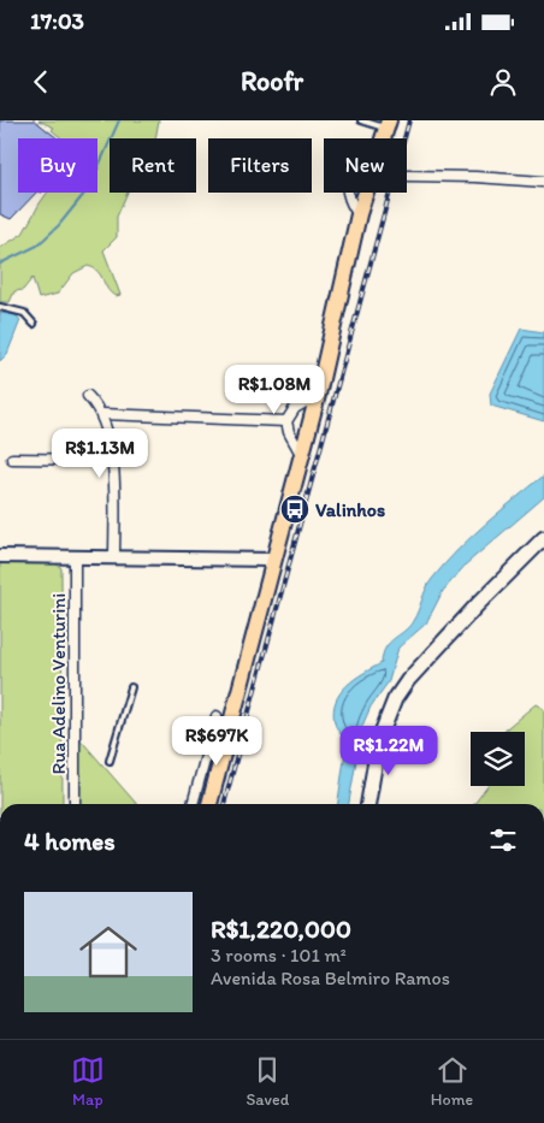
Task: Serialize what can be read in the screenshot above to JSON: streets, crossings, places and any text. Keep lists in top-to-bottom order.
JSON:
{
  "streets": {
    "street": ["Rua Adelino Venturini"]
  },
  "places": {
    "bus stop": ["Valinhos"]
  },
  "page": {
    "status": "17:03",
    "header": "Roofr",
    "chip": [
      "Buy",
      "Rent",
      "Filters",
      "New"
    ],
    "price": [
      "R$1.08M",
      "R$1.13M",
      "R$697K",
      "R$1.22M"
    ],
    "heading": "4 homes",
    "list": [
      {
        "name": "R$1,220,000",
        "note": "3 rooms · 101 m² · Avenida Rosa Belmiro Ramos"
      }
    ],
    "tabs": ["Map", "Saved", "Home"]
  }
}
